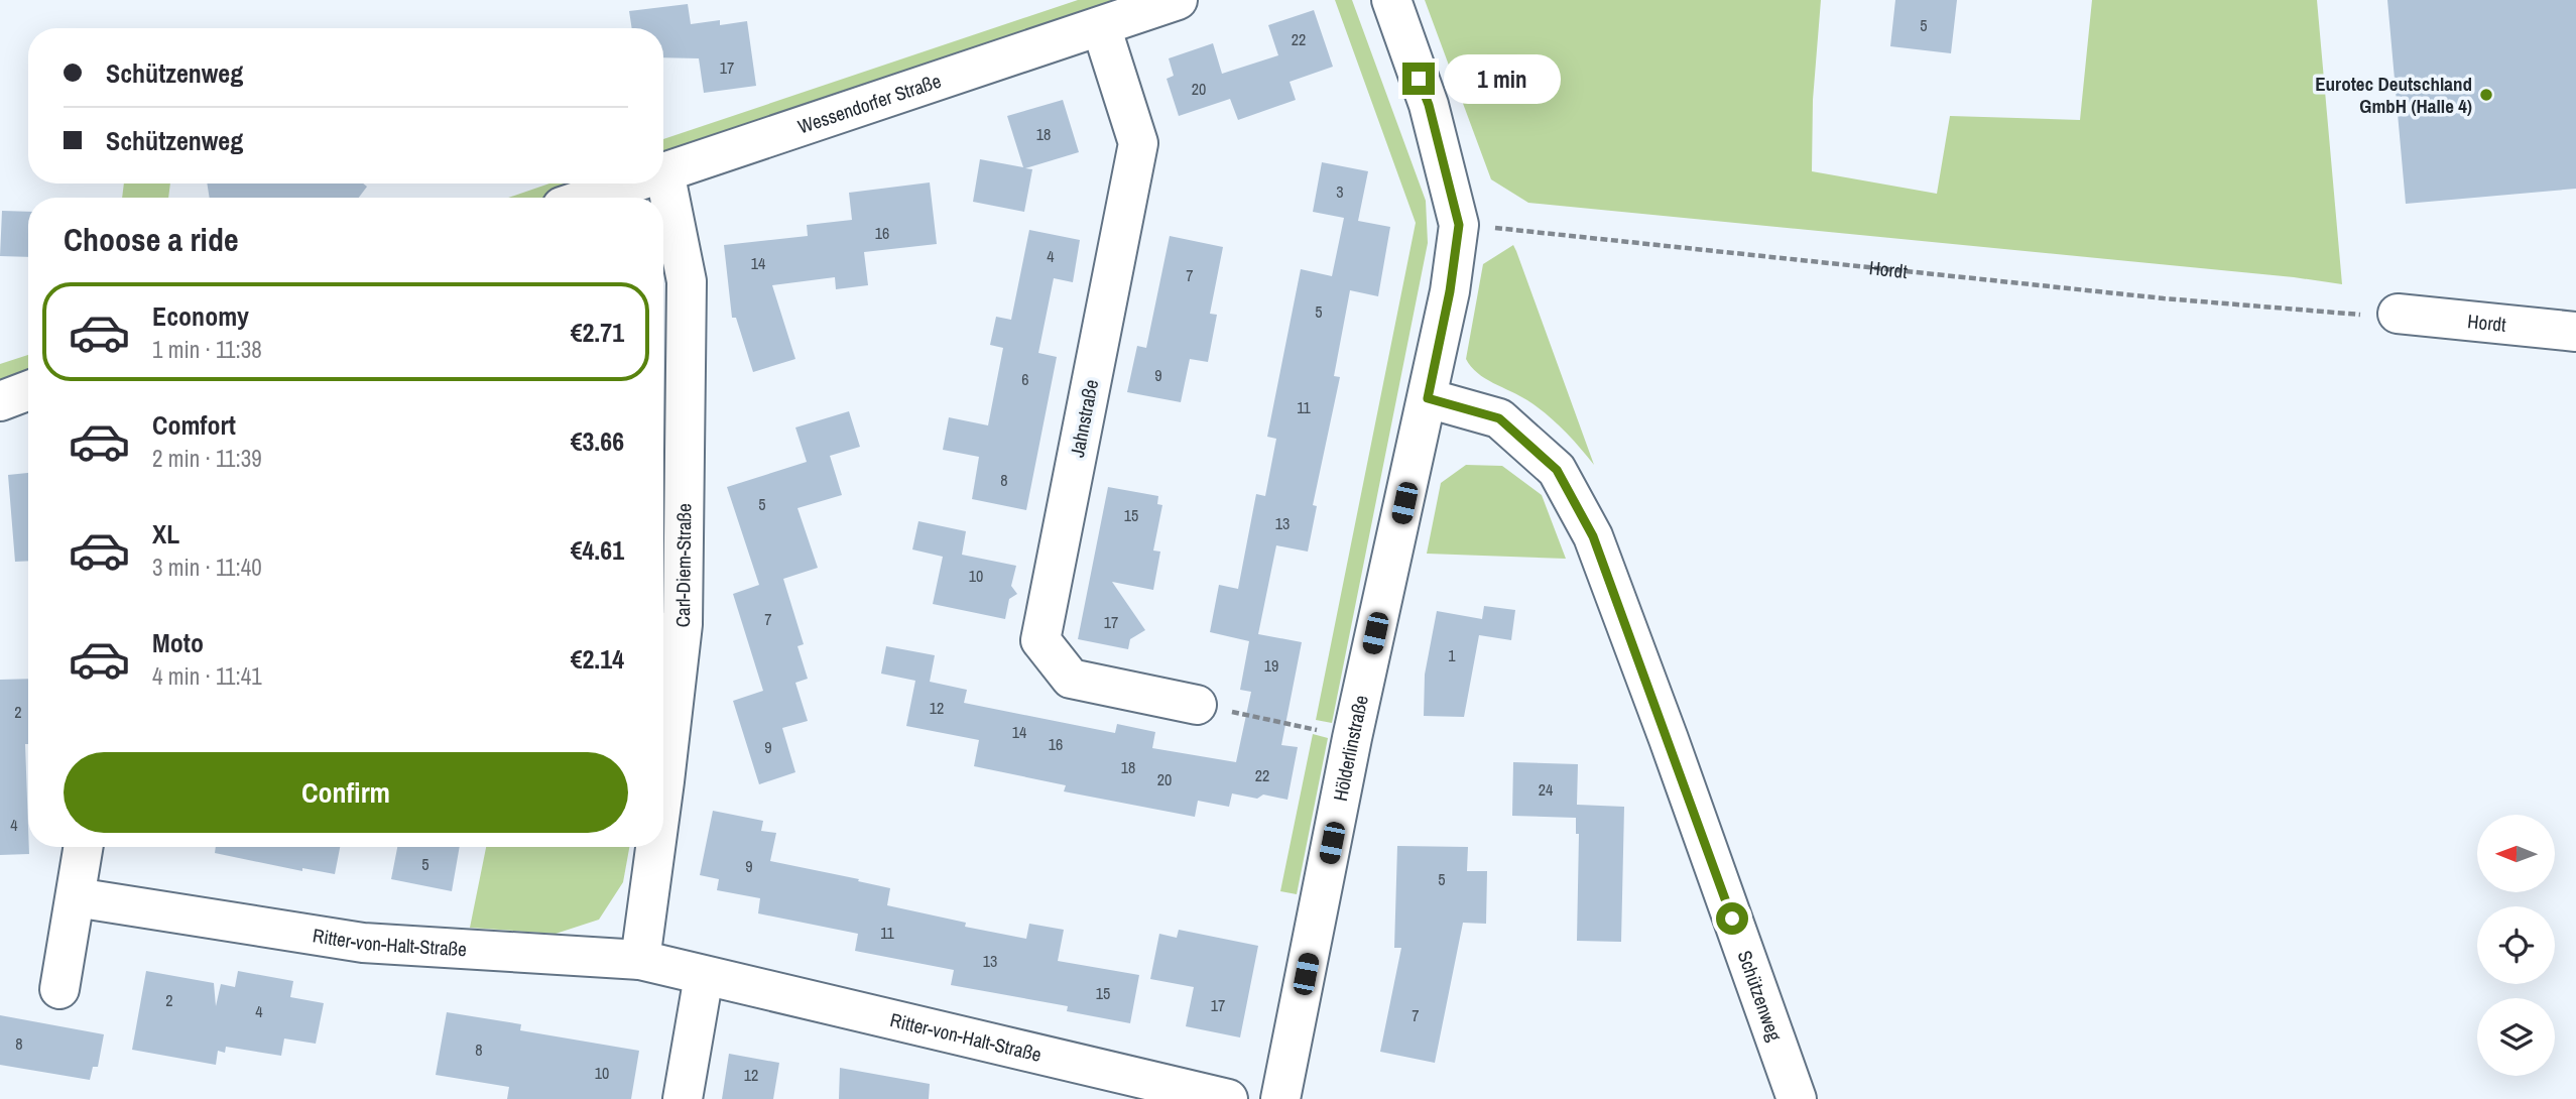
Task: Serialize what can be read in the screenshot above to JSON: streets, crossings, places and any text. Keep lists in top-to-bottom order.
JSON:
{
  "streets": {
    "street": [
      "Wessendorfer Straße",
      "Hordt",
      "Jahnstraße",
      "Carl-Diem-Straße",
      "Hölderlinstraße",
      "Ritter-von-Halt-Straße",
      "Schützenweg"
    ]
  },
  "crossings": [
    ["Wessendorfer Straße", "Jahnstraße"],
    ["Wessendorfer Straße", "Carl-Diem-Straße"],
    ["Carl-Diem-Straße", "Ritter-von-Halt-Straße"],
    ["Hölderlinstraße", "Schützenweg"]
  ],
  "places": ["Eurotec Deutschland GmbH (Halle 4)"],
  "house_numbers": [
    "5",
    "22",
    "17",
    "20",
    "18",
    "3",
    "16",
    "4",
    "14",
    "7",
    "5",
    "9",
    "6",
    "11",
    "8",
    "5",
    "15",
    "13",
    "10",
    "7",
    "17",
    "1",
    "19",
    "12",
    "2",
    "14",
    "16",
    "9",
    "18",
    "22",
    "20",
    "24",
    "4",
    "5",
    "9",
    "5",
    "11",
    "13",
    "15",
    "2",
    "17",
    "4",
    "7",
    "8",
    "8",
    "10",
    "12"
  ],
  "north": "left",
  "page": {
    "banner": ["Schützenweg", "Schützenweg"],
    "bubble": "1 min",
    "heading": "Choose a ride",
    "list": [
      {
        "name": "Economy",
        "note": "1 min · 11:38",
        "value": "€2.71"
      },
      {
        "name": "Comfort",
        "note": "2 min · 11:39",
        "value": "€3.66"
      },
      {
        "name": "XL",
        "note": "3 min · 11:40",
        "value": "€4.61"
      },
      {
        "name": "Moto",
        "note": "4 min · 11:41",
        "value": "€2.14"
      }
    ],
    "buttons": "Confirm"
  }
}
